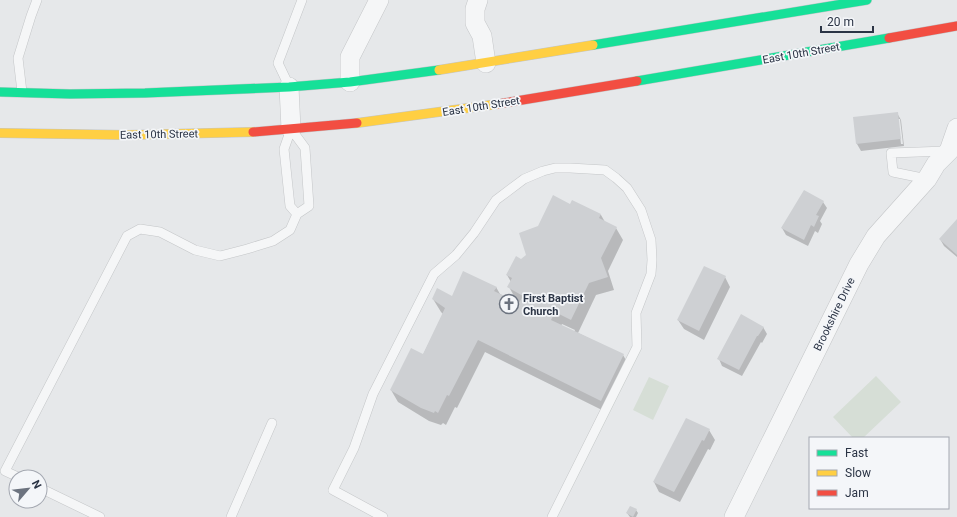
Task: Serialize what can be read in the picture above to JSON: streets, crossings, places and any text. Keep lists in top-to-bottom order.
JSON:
{
  "streets": {
    "main road": ["East 10th Street"],
    "street": ["Brookshire Drive"]
  },
  "places": {
    "church": ["First Baptist Church"]
  },
  "legend": ["Fast", "Slow", "Jam"],
  "scale_bar": "20 m",
  "north": "top right"
}
